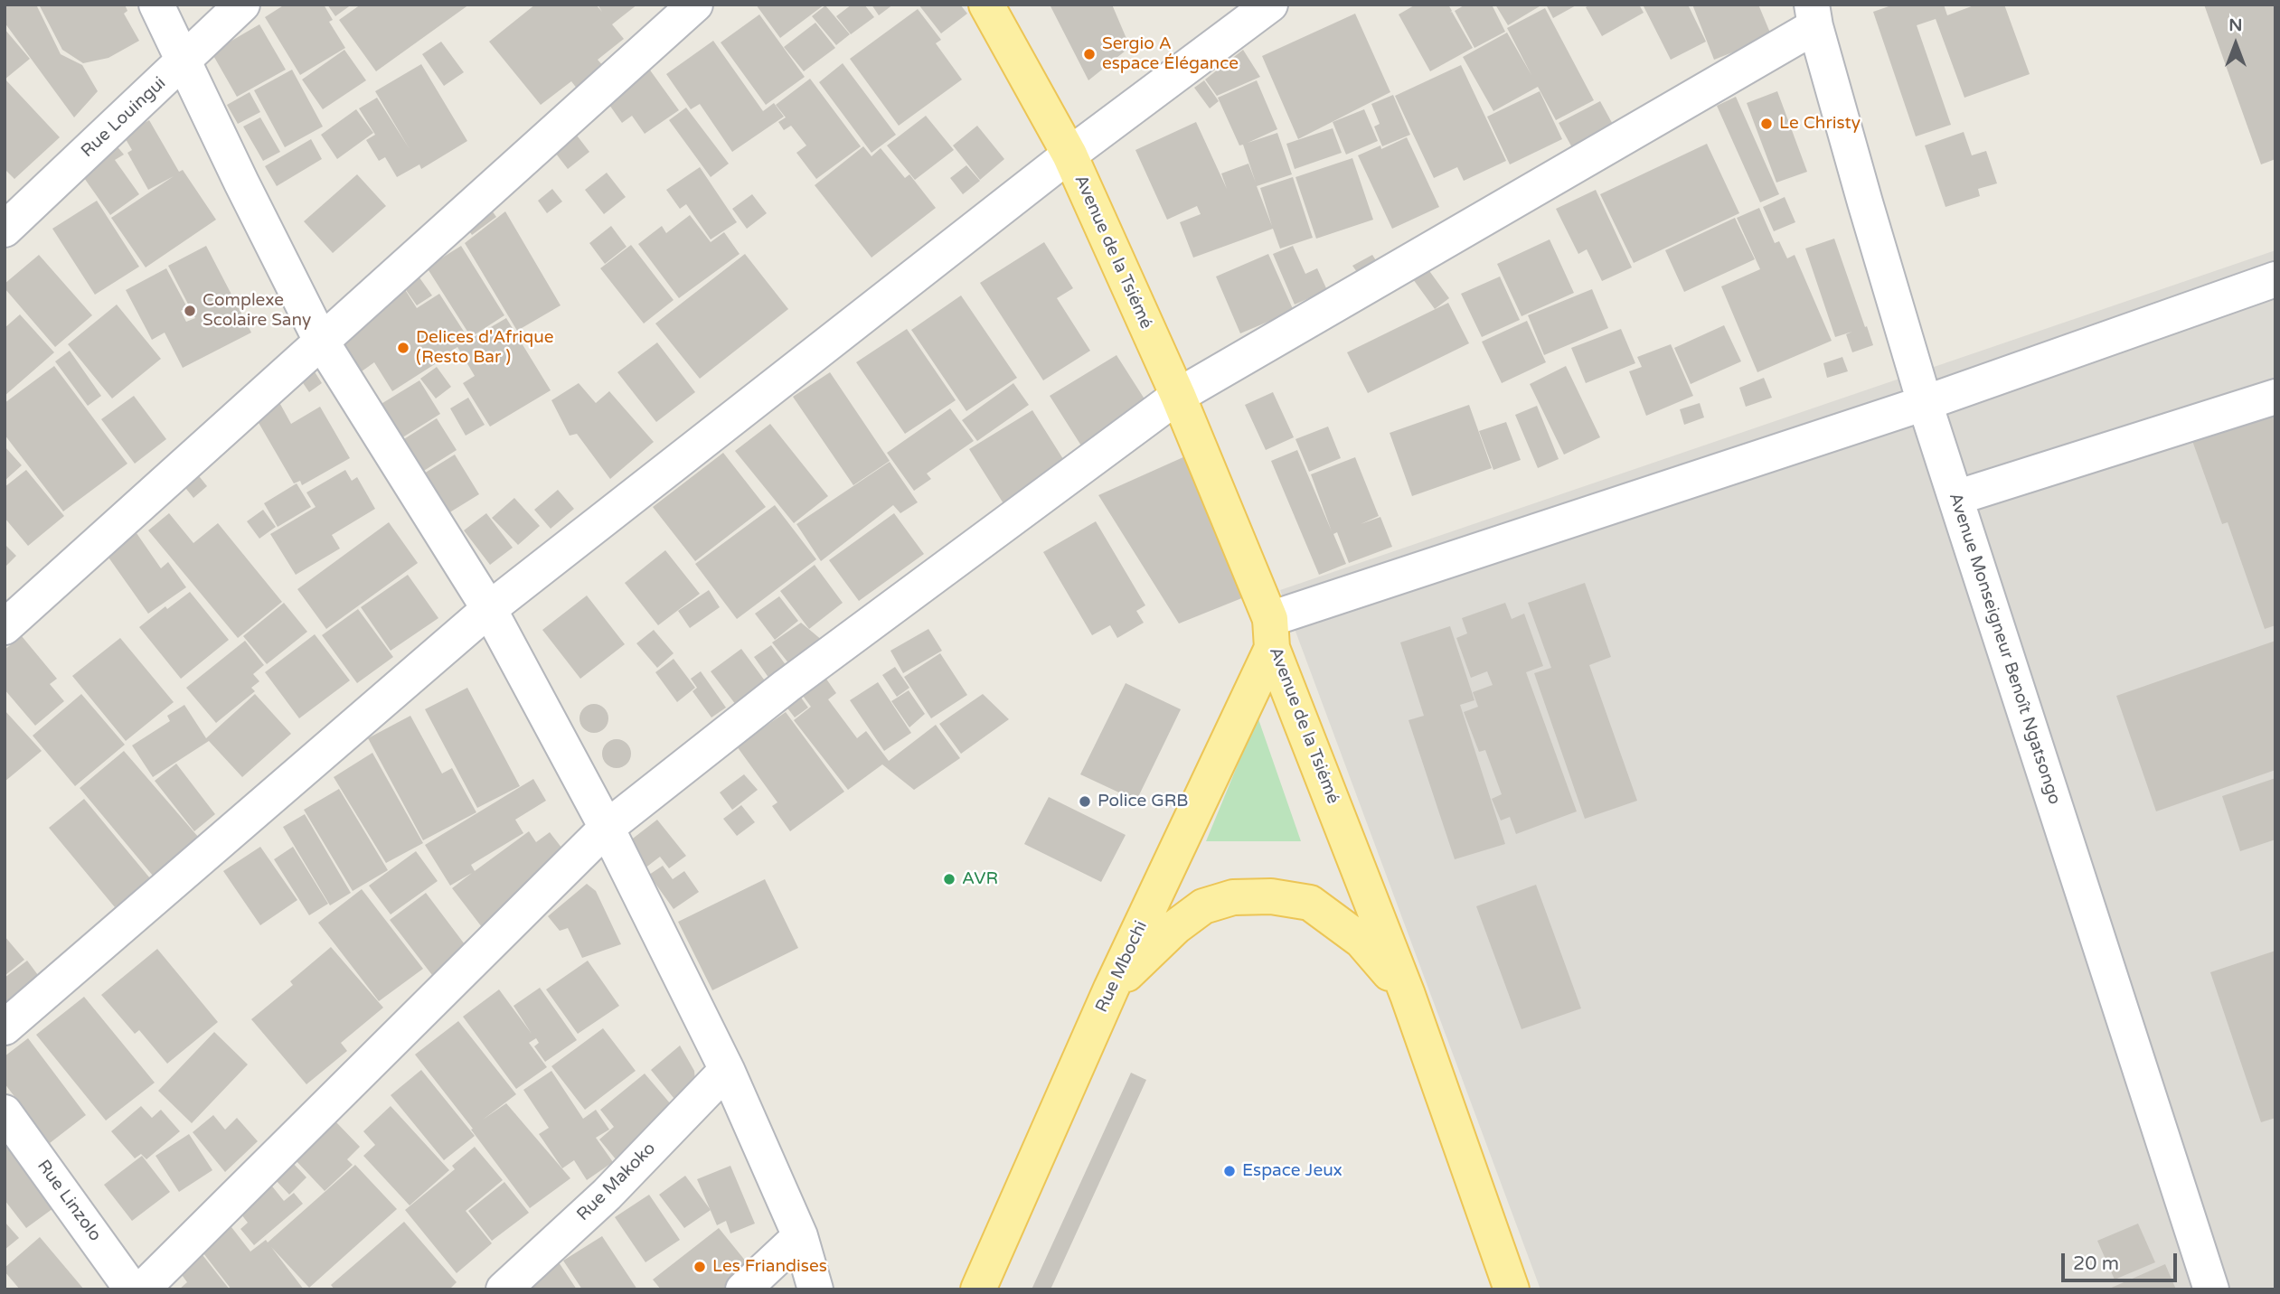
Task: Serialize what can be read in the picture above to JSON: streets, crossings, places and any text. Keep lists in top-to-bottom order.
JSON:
{
  "streets": {
    "main road": ["Avenue de la Tsiémé", "Rue Mbochi"],
    "street": [
      "Rue Louingui",
      "Avenue Monseigneur Benoît Ngatsongo",
      "Rue Makoko",
      "Rue Linzolo"
    ]
  },
  "crossings": [
    ["Avenue de la Tsiémé", "Rue Mbochi"]
  ],
  "places": [
    "Sergio A espace Élégance",
    "Le Christy",
    "Complexe Scolaire Sany",
    "Delices d'Afrique (Resto Bar )",
    "Police GRB",
    "AVR",
    "Espace Jeux",
    "Les Friandises"
  ],
  "scale_bar": "20 m",
  "north": "top"
}
